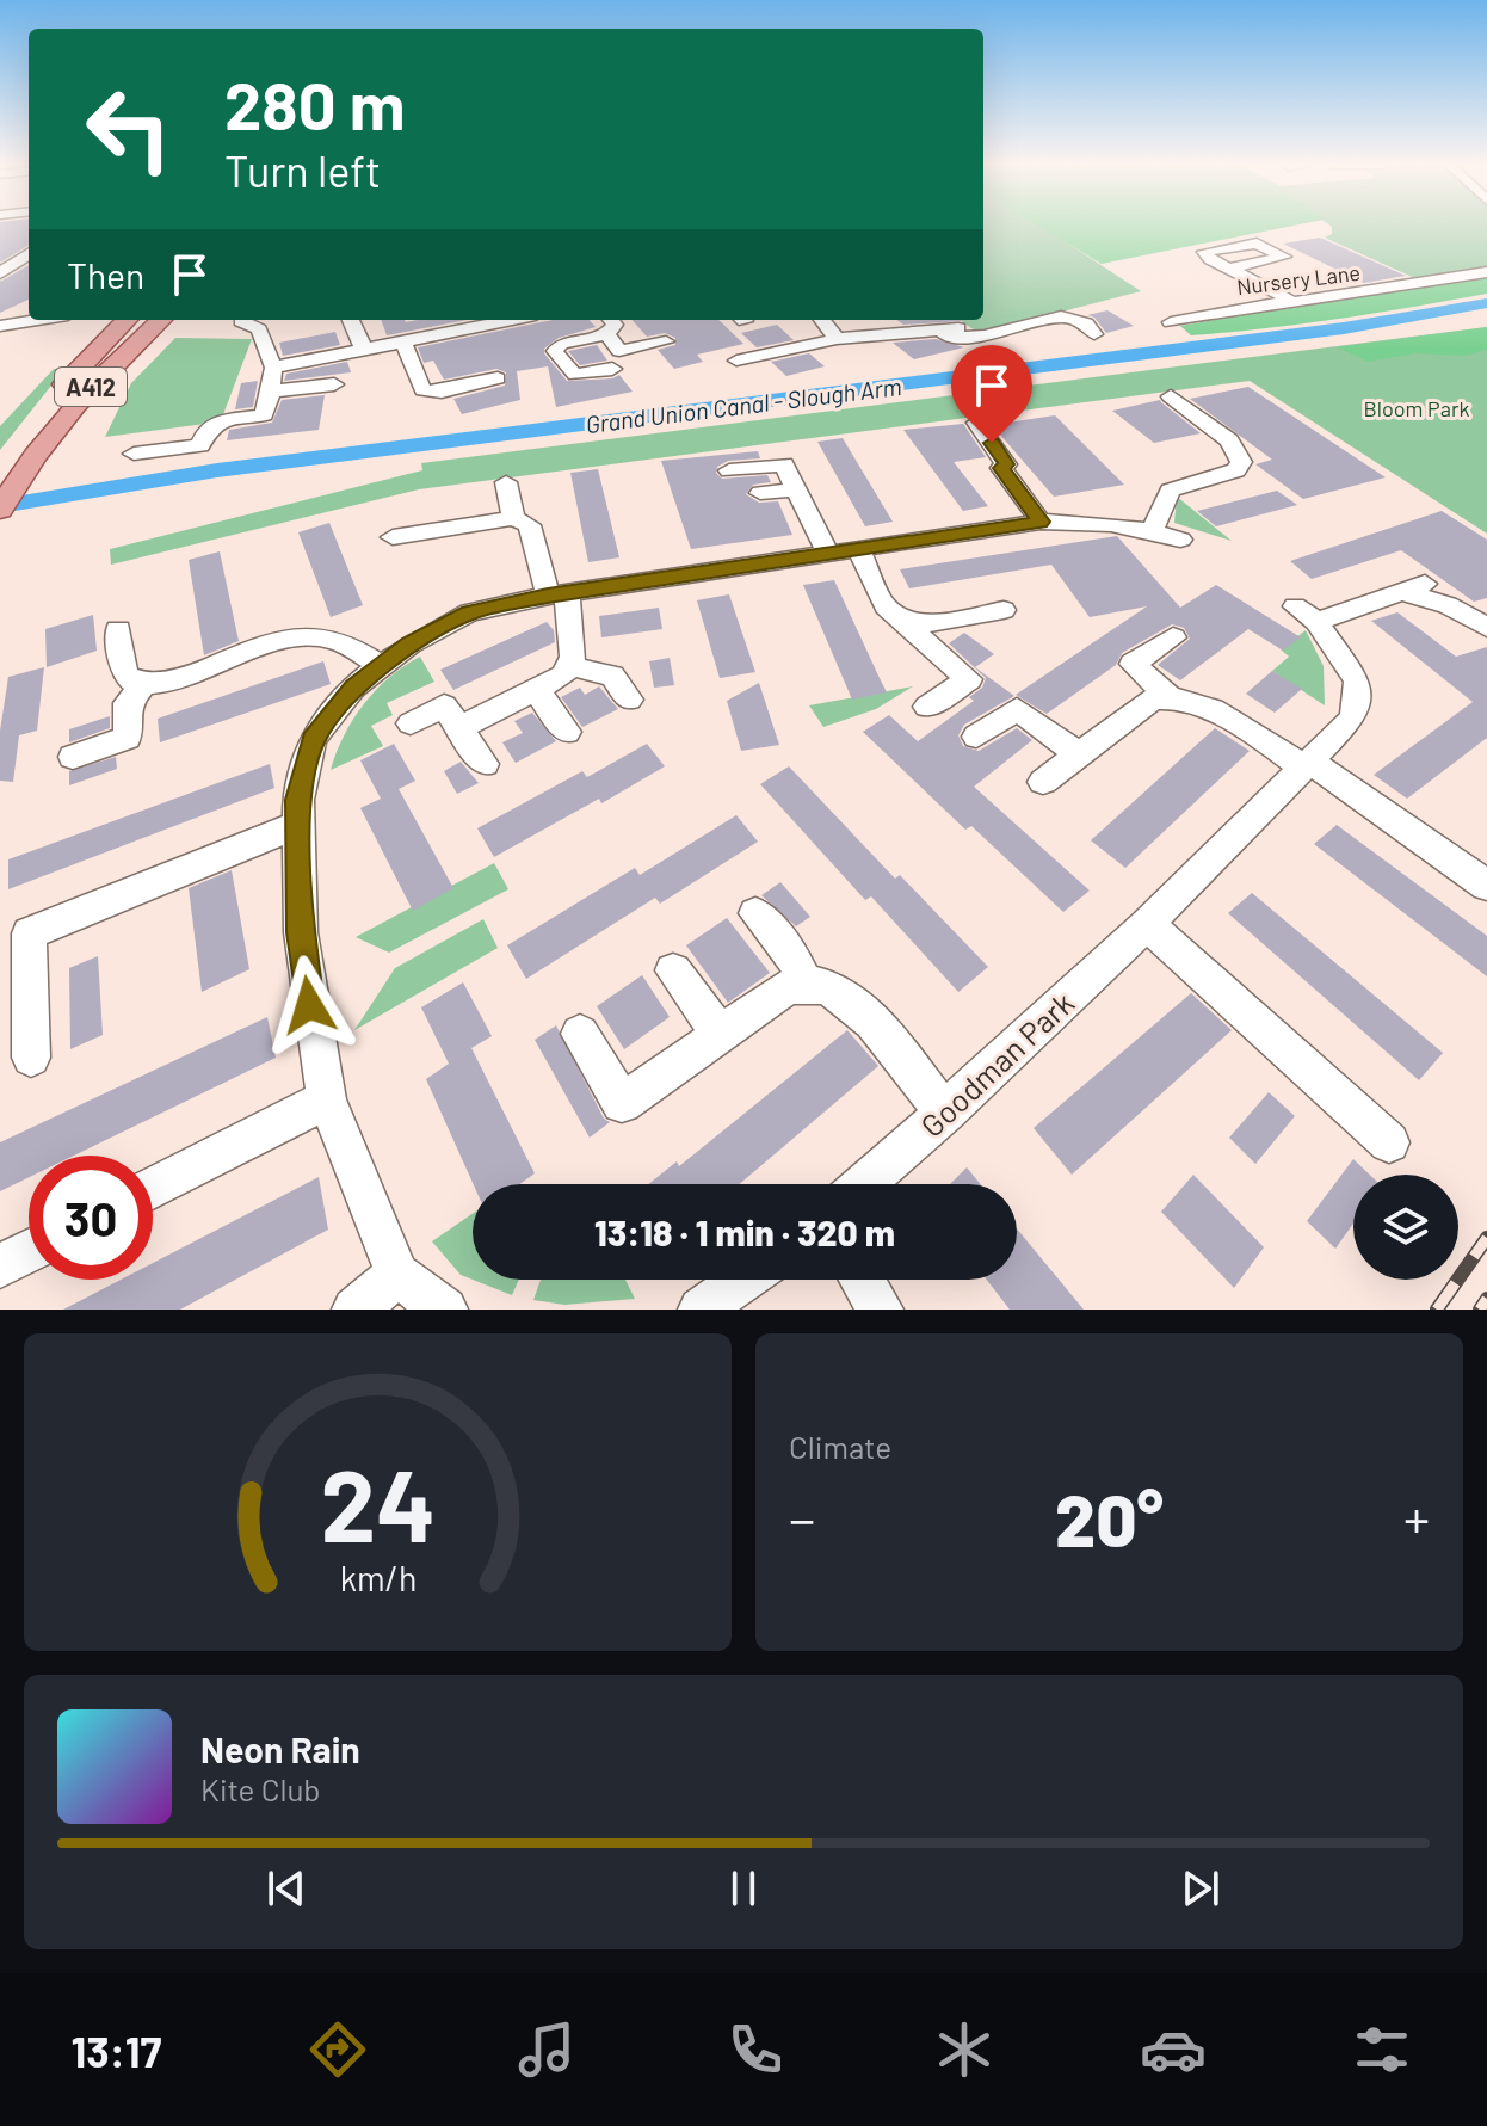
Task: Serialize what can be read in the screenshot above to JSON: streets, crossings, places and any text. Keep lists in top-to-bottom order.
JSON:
{
  "streets": {
    "main road": ["A412"],
    "street": ["Nursery Lane", "Goodman Park"]
  },
  "water": ["Grand Union Canal - Slough Arm"],
  "parks": ["Bloom Park"],
  "page": {
    "turn": ["280 m", "Turn left"],
    "then": "Then",
    "limit": "30",
    "trip": "13:18 · 1 min · 320 m",
    "tile": "Climate",
    "heat": ["−", "20°", "+"],
    "song": ["Neon Rain", "Kite Club"],
    "tabs": "13:17",
    "gauge": ["24", "km/h"]
  }
}
